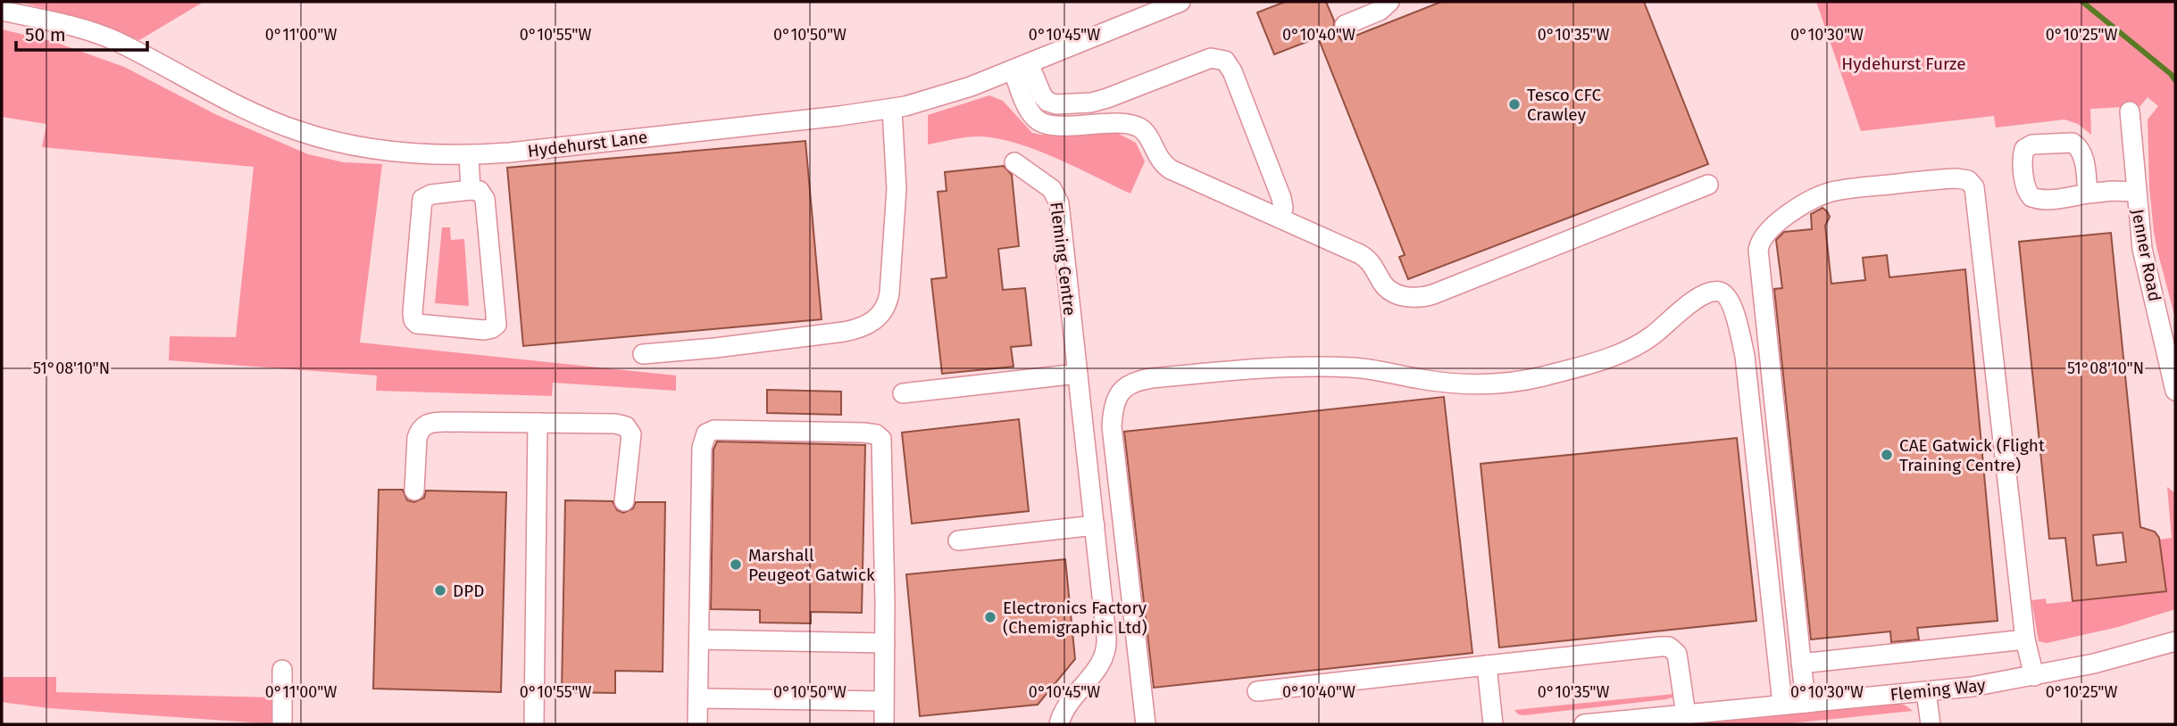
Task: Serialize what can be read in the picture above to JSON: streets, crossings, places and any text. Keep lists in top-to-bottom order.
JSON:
{
  "streets": {
    "street": [
      "Hydehurst Lane",
      "Jenner Road",
      "Fleming Centre",
      "Fleming Way"
    ]
  },
  "parks": ["Hydehurst Furze"],
  "places": [
    "Tesco CFC Crawley",
    "CAE Gatwick (Flight Training Centre)",
    "Marshall Peugeot Gatwick",
    "DPD",
    "Electronics Factory (Chemigraphic Ltd)"
  ],
  "scale_bar": "50 m",
  "coordinates": [
    "0°11'00\"W",
    "0°10'55\"W",
    "0°10'50\"W",
    "0°10'45\"W",
    "0°10'40\"W",
    "0°10'35\"W",
    "0°10'30\"W",
    "0°10'25\"W",
    "51°08'10\"N"
  ]
}
